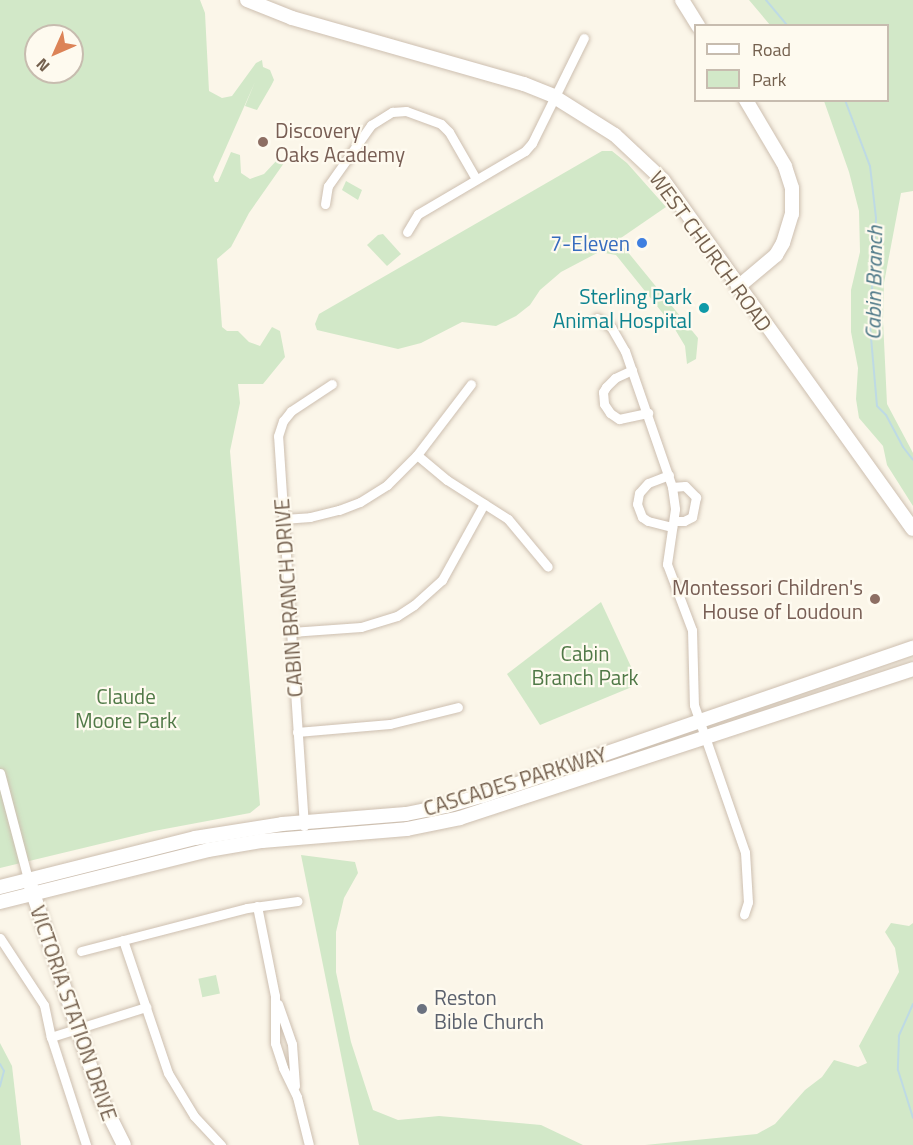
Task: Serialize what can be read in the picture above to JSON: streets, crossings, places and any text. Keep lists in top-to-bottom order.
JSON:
{
  "streets": {
    "main road": ["WEST CHURCH ROAD", "CASCADES PARKWAY", "VICTORIA STATION DRIVE"],
    "street": ["CABIN BRANCH DRIVE"]
  },
  "crossings": [
    ["CABIN BRANCH DRIVE", "CASCADES PARKWAY"],
    ["CASCADES PARKWAY", "VICTORIA STATION DRIVE"]
  ],
  "water": ["Cabin Branch"],
  "parks": ["Cabin Branch Park", "Claude Moore Park"],
  "places": [
    "Discovery Oaks Academy",
    "7-Eleven",
    "Sterling Park Animal Hospital",
    "Montessori Children's House of Loudoun",
    "Reston Bible Church"
  ],
  "legend": ["Road", "Park"],
  "north": "bottom left"
}
